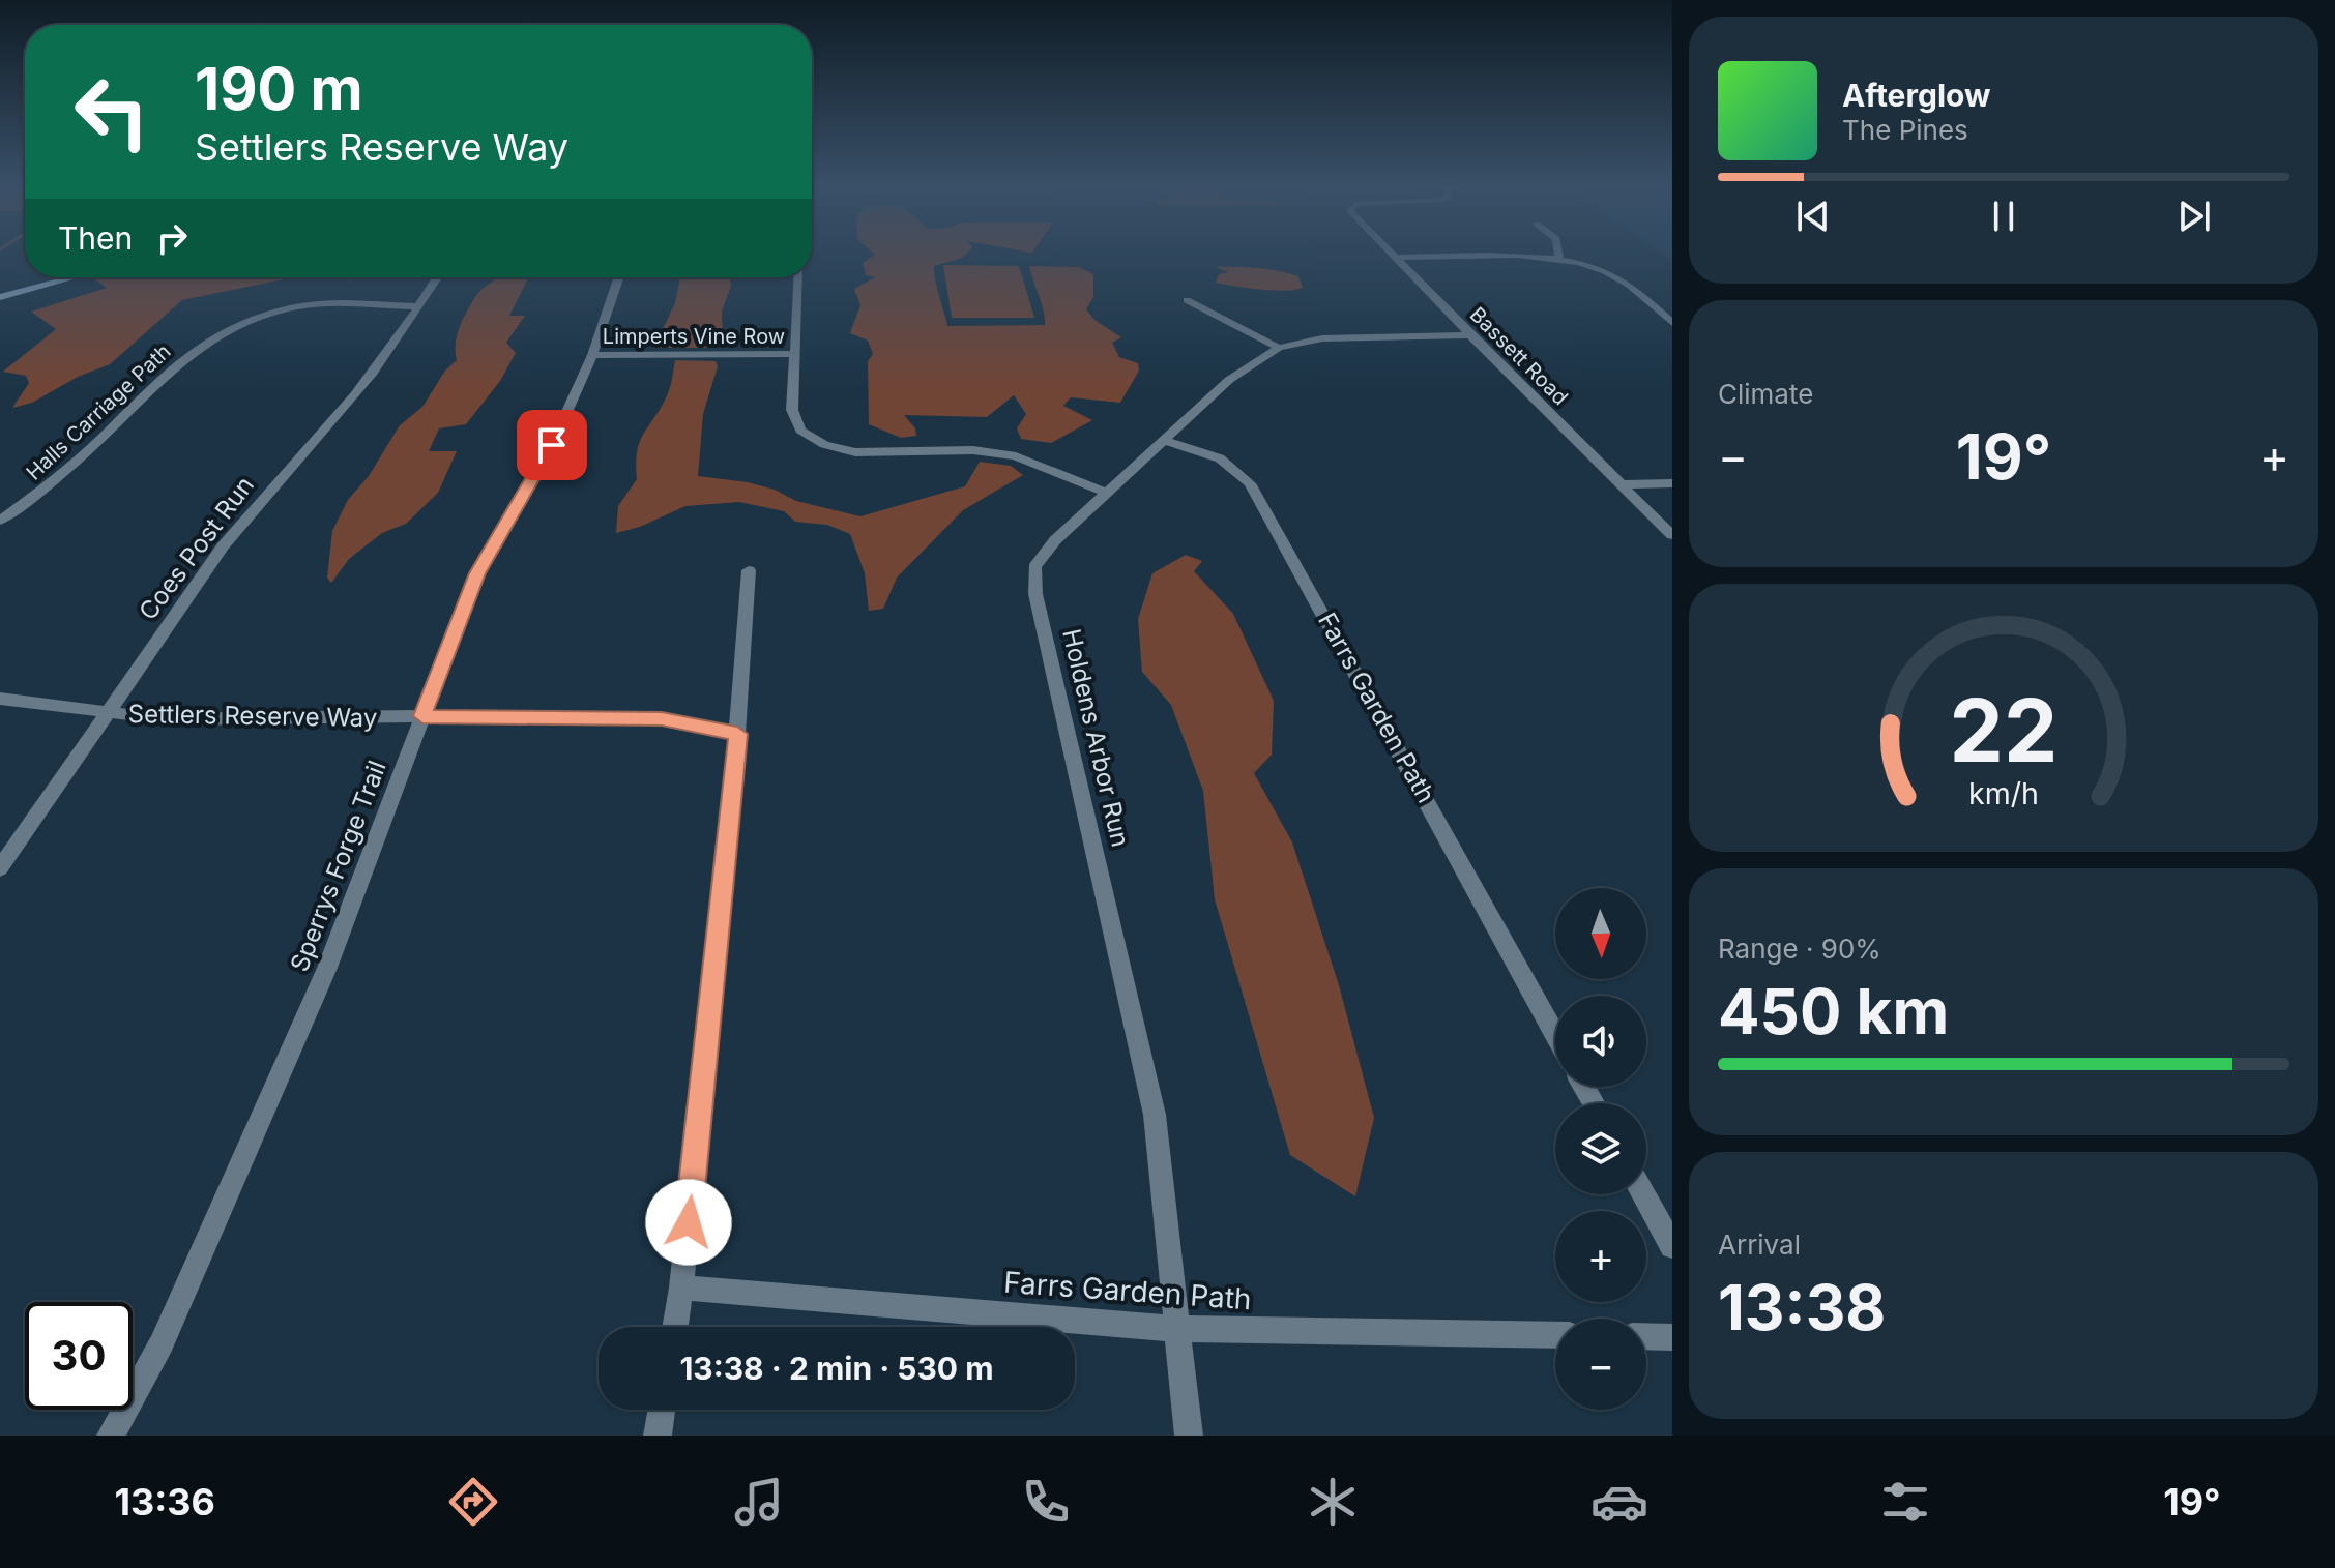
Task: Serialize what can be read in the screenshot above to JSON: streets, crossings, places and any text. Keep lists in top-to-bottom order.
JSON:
{
  "streets": {
    "street": [
      "Limperts Vine Row",
      "Bassett Road",
      "Halls Carriage Path",
      "Coes Post Run",
      "Farrs Garden Path",
      "Settlers Reserve Way",
      "Holdens Arbor Run",
      "Sperrys Forge Trail"
    ]
  },
  "crossings": [
    ["Limperts Vine Row", "Sperrys Forge Trail"],
    ["Bassett Road", "Holdens Arbor Run"],
    ["Halls Carriage Path", "Coes Post Run"],
    ["Coes Post Run", "Settlers Reserve Way"],
    ["Farrs Garden Path", "Holdens Arbor Run"],
    ["Settlers Reserve Way", "Sperrys Forge Trail"]
  ],
  "north": "bottom",
  "page": {
    "turn": ["190 m", "Settlers Reserve Way"],
    "song": ["Afterglow", "The Pines"],
    "then": "Then",
    "tile": [
      "Climate",
      ["Range · 90%", "450 km"],
      ["Arrival", "13:38"]
    ],
    "heat": ["−", "19°", "+"],
    "map_buttons": ["+", "−"],
    "limit": "30",
    "trip": "13:38 · 2 min · 530 m",
    "tabs": ["13:36", "19°"],
    "gauge": ["22", "km/h"]
  }
}
